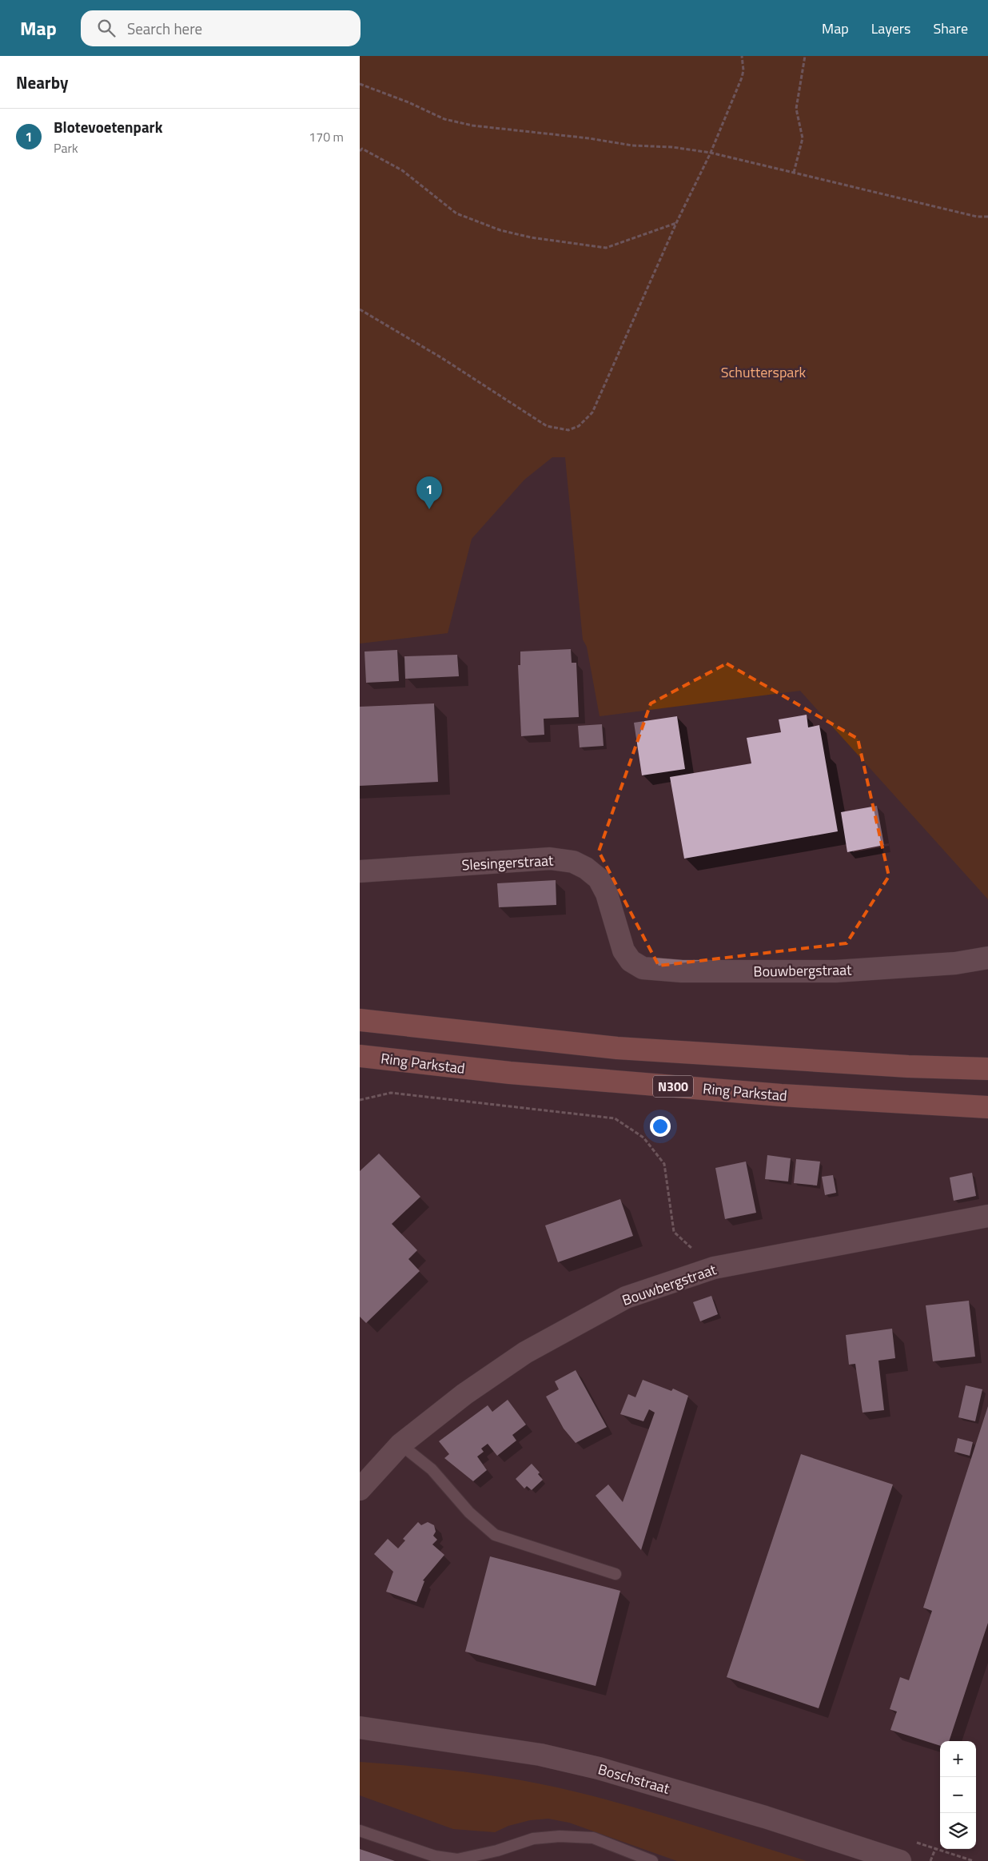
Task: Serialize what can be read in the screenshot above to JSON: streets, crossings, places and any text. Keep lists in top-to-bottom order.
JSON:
{
  "streets": {
    "highway": ["Ring Parkstad", "N300"],
    "street": ["Slesingerstraat", "Bouwbergstraat", "Boschstraat"]
  },
  "crossings": [
    ["Slesingerstraat", "Bouwbergstraat"]
  ],
  "parks": ["Schutterspark"],
  "page": {
    "header": "Map",
    "search": "Search here",
    "nav": ["Map", "Layers", "Share"],
    "heading": "Nearby",
    "list": [
      {
        "mark": "1",
        "name": "Blotevoetenpark",
        "note": "Park",
        "value": "170 m"
      }
    ],
    "pins": "1",
    "map_buttons": ["+", "−"]
  }
}
